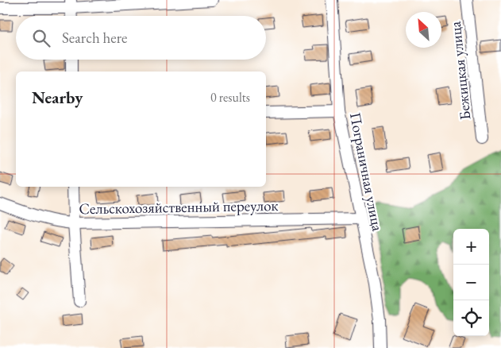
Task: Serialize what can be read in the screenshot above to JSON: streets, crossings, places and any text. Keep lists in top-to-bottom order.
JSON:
{
  "streets": {
    "street": ["Бежицкая улица", "Пограничная улица", "Сельскохозяйственный переулок"]
  },
  "crossings": [
    ["Пограничная улица", "Сельскохозяйственный переулок"]
  ],
  "north": "top left",
  "page": {
    "search": "Search here",
    "heading": ["Nearby", "0 results"],
    "map_buttons": ["+", "−"]
  }
}
